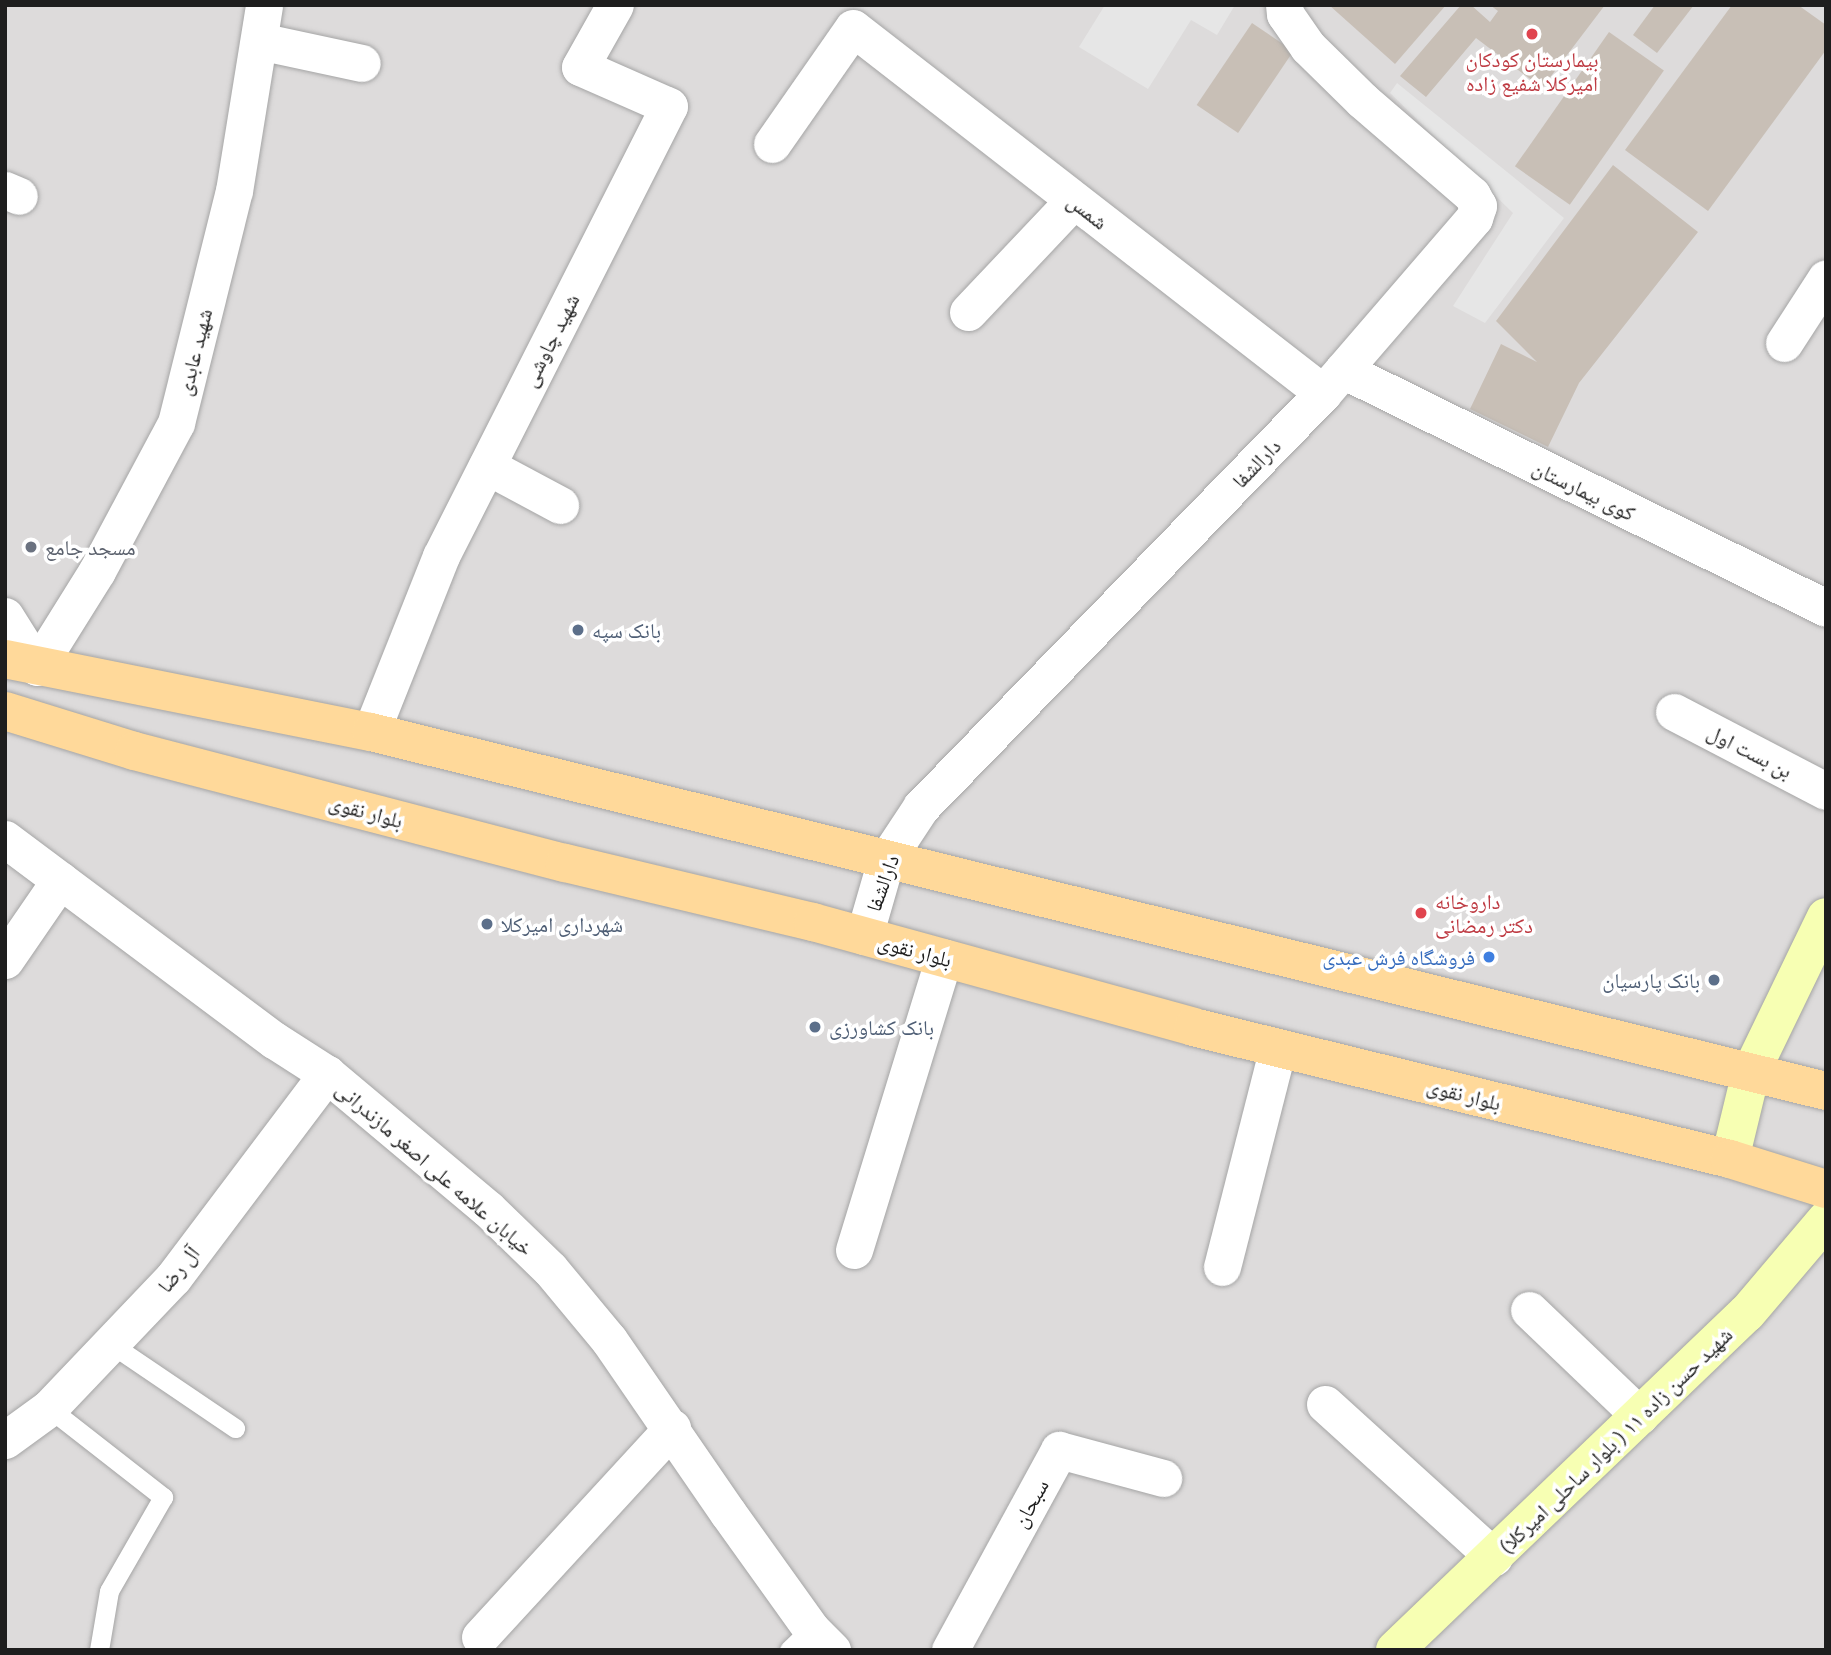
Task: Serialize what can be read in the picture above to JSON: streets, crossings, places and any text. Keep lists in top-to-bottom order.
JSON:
{
  "streets": {
    "main road": ["بلوار نقوی", "شهید حسن زاده ۱۱ ( بلوار ساحلی امیرکلا)"],
    "street": [
      "شمس",
      "شهید چاوشی",
      "شهید عابدی",
      "دارالشفا",
      "کوی بیمارستان",
      "بن بست اول",
      "خیابان علامه علی اصغر مازندرانی",
      "آل رضا",
      "سبحان"
    ]
  },
  "crossings": [
    ["شمس", "دارالشفا"],
    ["شمس", "کوی بیمارستان"],
    ["دارالشفا", "کوی بیمارستان"],
    ["دارالشفا", "بلوار نقوی"],
    ["خیابان علامه علی اصغر مازندرانی", "آل رضا"]
  ],
  "places": [
    "بیمارستان کودکان امیرکلا شفیع زاده",
    "مسجد جامع",
    "بانک سپه",
    "داروخانه دکتر رمضانی",
    "شهرداری امیرکلا",
    "فروشگاه فرش عبدی",
    "بانک پارسیان",
    "بانک کشاورزی"
  ]
}
